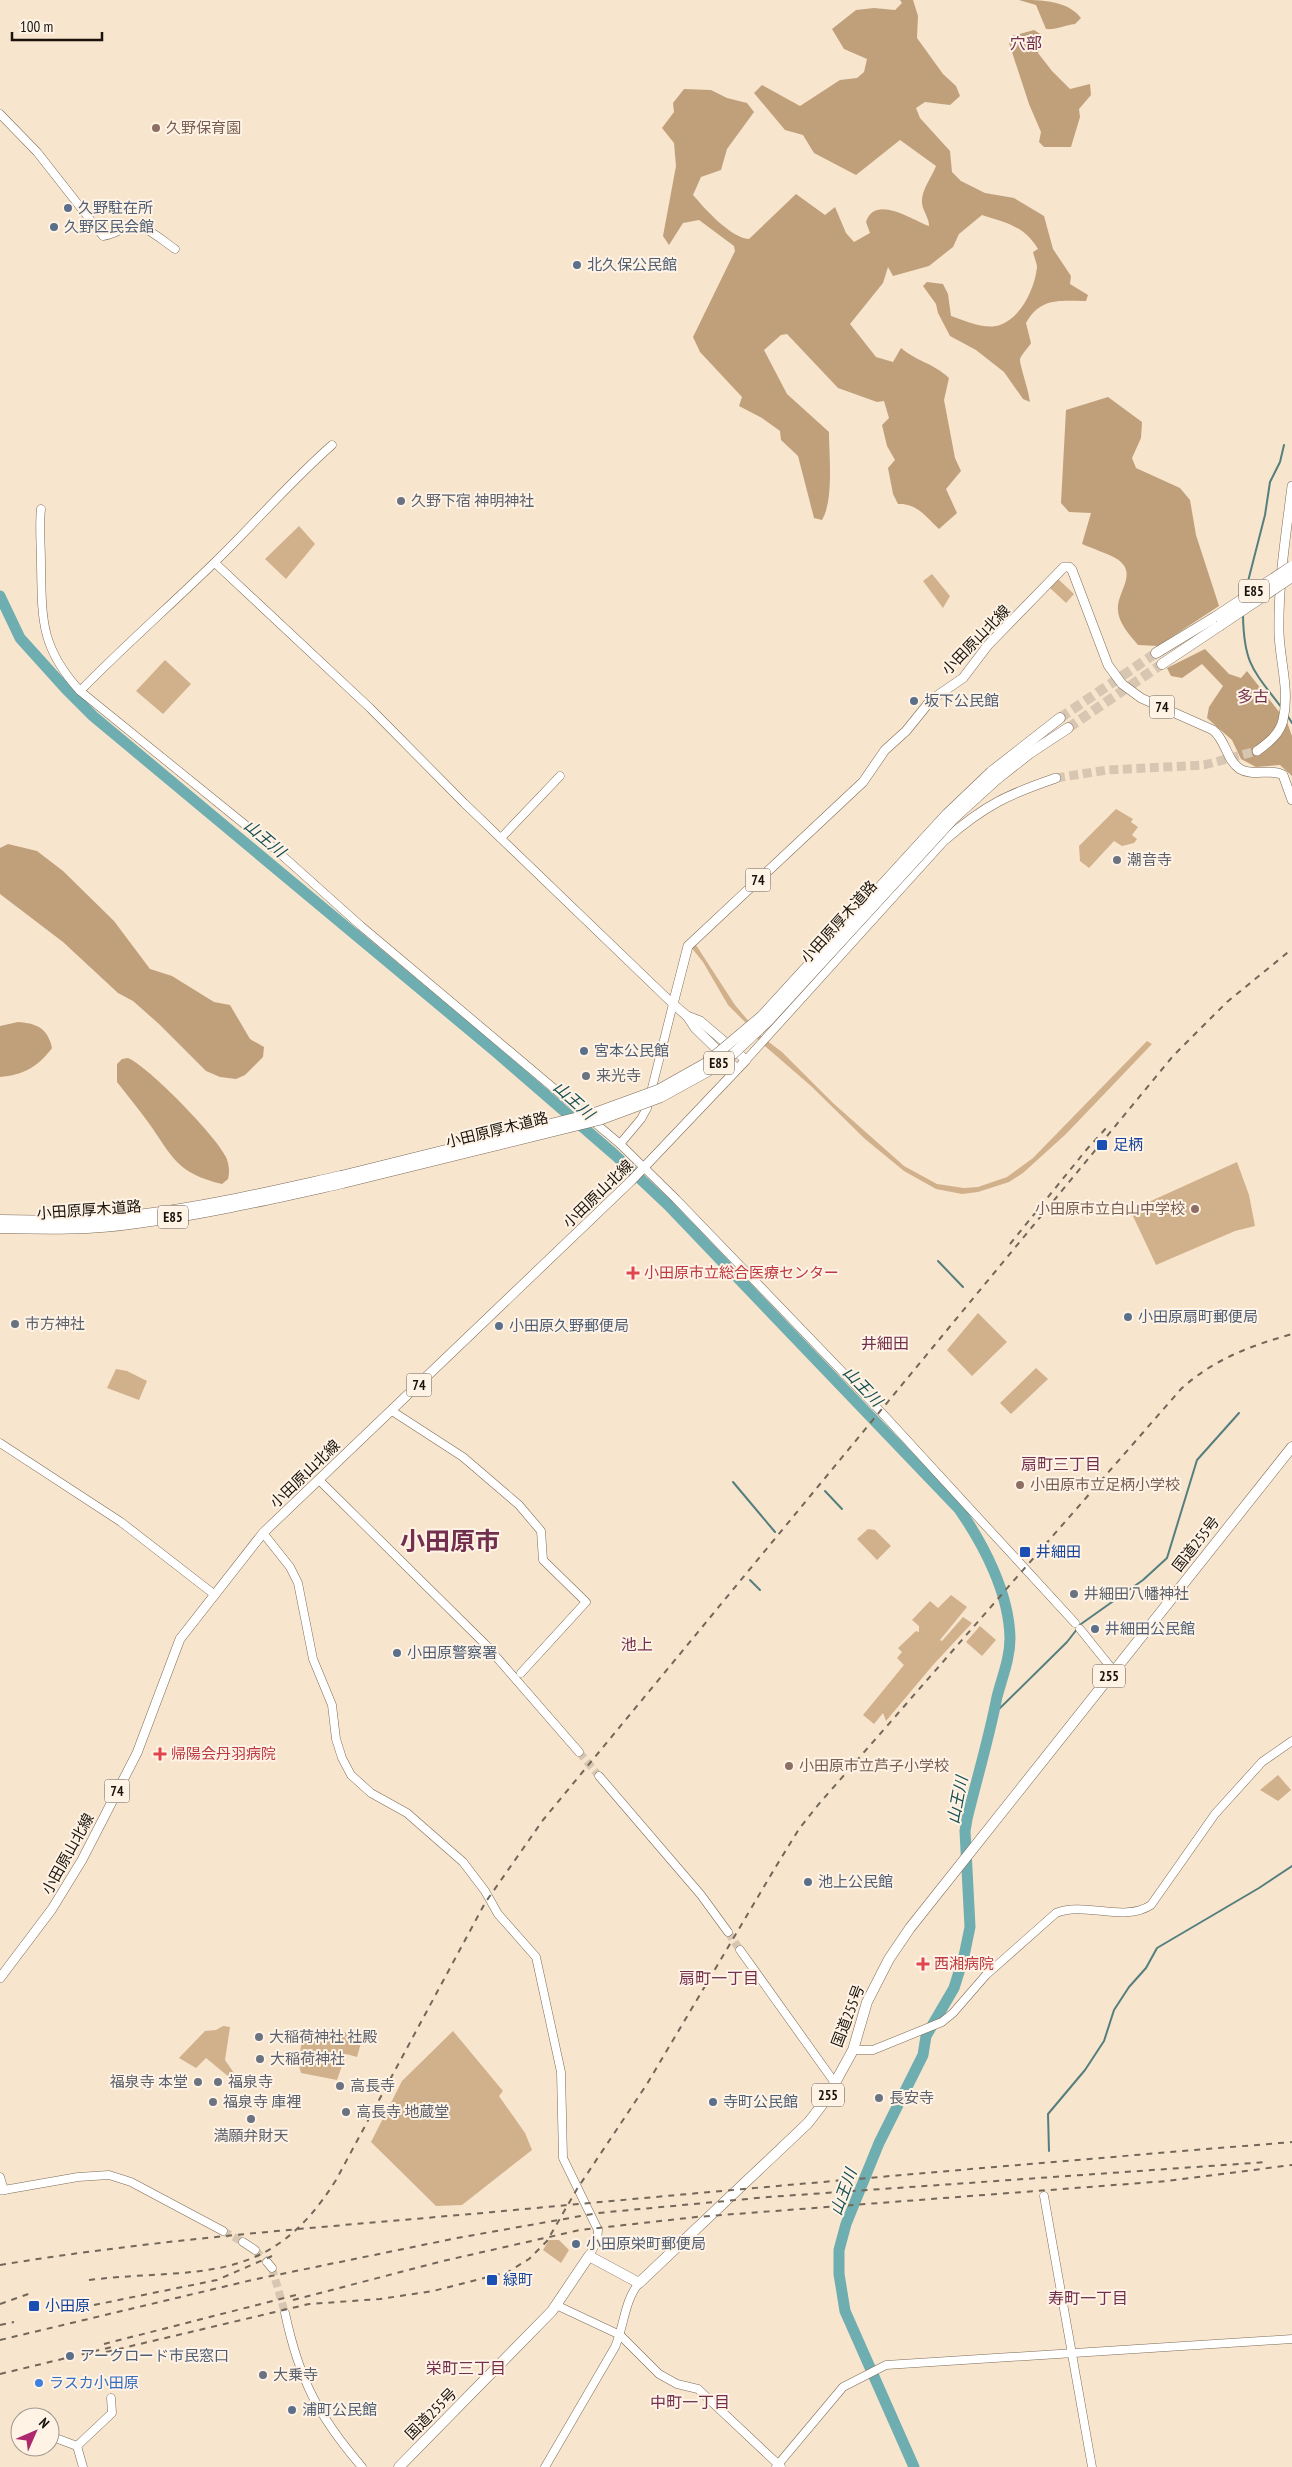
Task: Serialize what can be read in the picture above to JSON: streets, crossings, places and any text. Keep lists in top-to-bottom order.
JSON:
{
  "streets": {
    "highway": [
      "E85",
      "小田原厚木道路",
      "国道255号",
      "255"
    ],
    "main road": ["小田原山北線", "74"]
  },
  "districts": [
    "穴部",
    "多古",
    "井細田",
    "扇町三丁目",
    "小田原市",
    "池上",
    "扇町一丁目",
    "寿町一丁目",
    "栄町三丁目",
    "中町一丁目"
  ],
  "water": ["山王川"],
  "places": {
    "other": [
      "久野保育園",
      "久野駐在所",
      "久野区民会館",
      "北久保公民館",
      "久野下宿 神明神社",
      "坂下公民館",
      "潮音寺",
      "宮本公民館",
      "来光寺",
      "小田原市立白山中学校",
      "小田原扇町郵便局",
      "市方神社",
      "小田原久野郵便局",
      "小田原市立足柄小学校",
      "井細田八幡神社",
      "井細田公民館",
      "小田原警察署",
      "小田原市立芦子小学校",
      "池上公民館",
      "大稲荷神社 社殿",
      "大稲荷神社",
      "福泉寺 本堂",
      "福泉寺",
      "高長寺",
      "長安寺",
      "福泉寺 庫裡",
      "寺町公民館",
      "高長寺 地蔵堂",
      "満願弁財天",
      "小田原栄町郵便局",
      "アークロード市民窓口",
      "大乗寺",
      "ラスカ小田原",
      "浦町公民館"
    ],
    "transit": [
      "足柄",
      "井細田",
      "緑町",
      "小田原"
    ],
    "health": ["小田原市立総合医療センター", "帰陽会丹羽病院", "西湘病院"]
  },
  "scale_bar": "100 m",
  "north": "top right"
}
